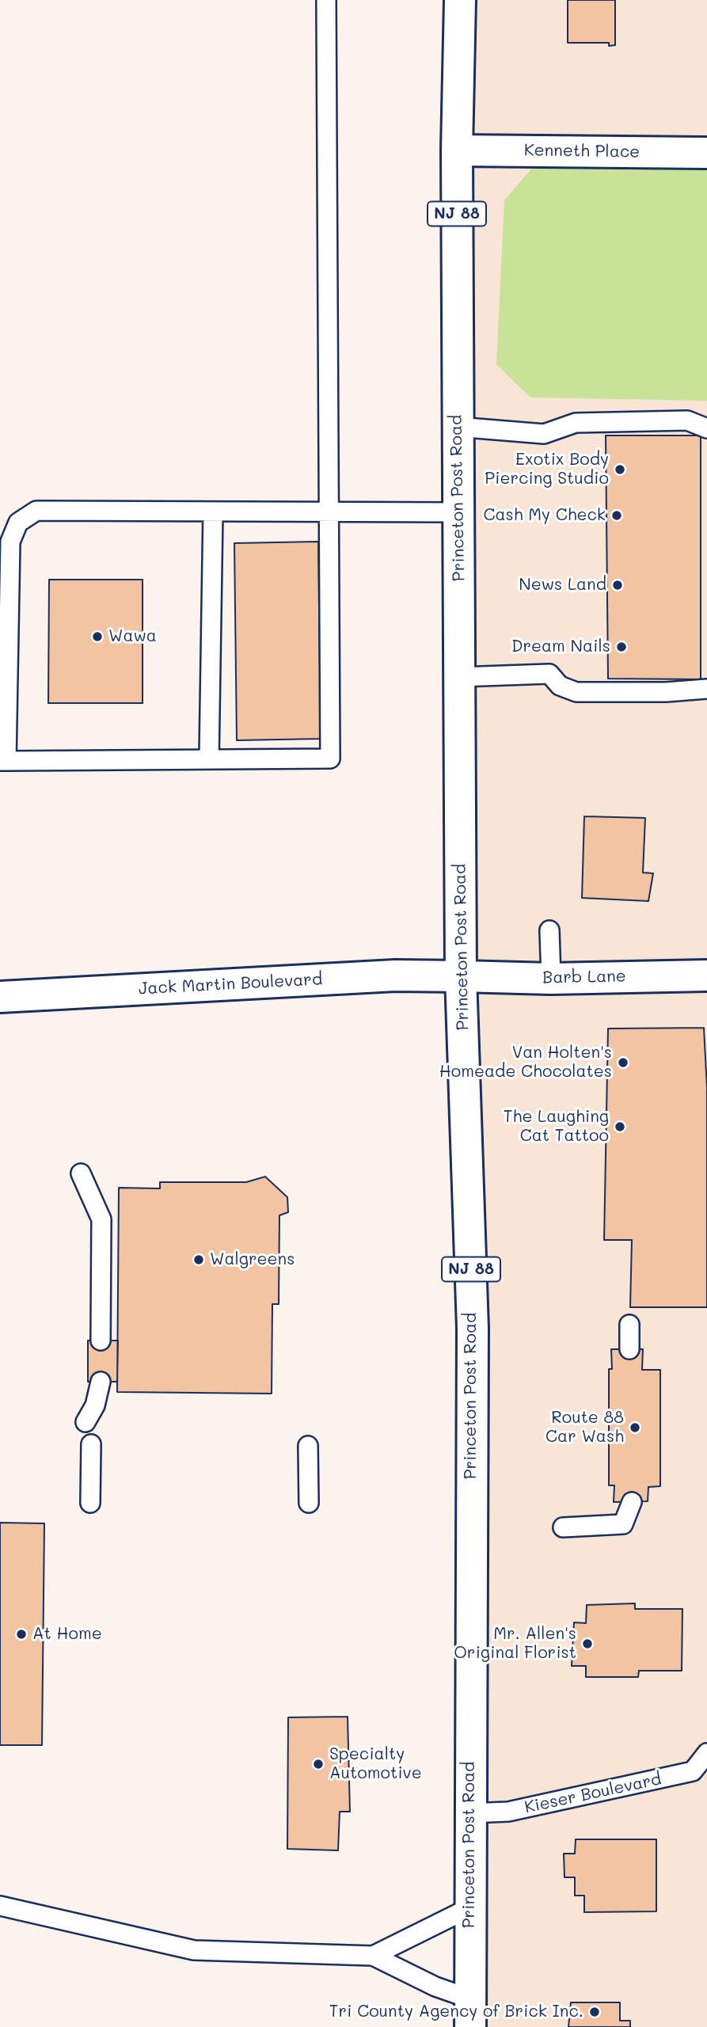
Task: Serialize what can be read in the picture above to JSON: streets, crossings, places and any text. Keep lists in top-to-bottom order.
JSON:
{
  "streets": {
    "main road": [
      "Kenneth Place",
      "NJ 88",
      "Princeton Post Road",
      "Barb Lane",
      "Jack Martin Boulevard"
    ],
    "lane": ["Kieser Boulevard"]
  },
  "crossings": [
    ["Kenneth Place", "Princeton Post Road"],
    ["Princeton Post Road", "Barb Lane"],
    ["Princeton Post Road", "Jack Martin Boulevard"],
    ["Princeton Post Road", "Kieser Boulevard"],
    ["Barb Lane", "Jack Martin Boulevard"]
  ],
  "places": [
    "Exotix Body Piercing Studio",
    "Cash My Check",
    "News Land",
    "Wawa",
    "Dream Nails",
    "Van Holten's Homeade Chocolates",
    "The Laughing Cat Tattoo",
    "Walgreens",
    "Route 88 Car Wash",
    "At Home",
    "Mr. Allen's Original Florist",
    "Specialty Automotive",
    "Tri County Agency of Brick Inc."
  ]
}
